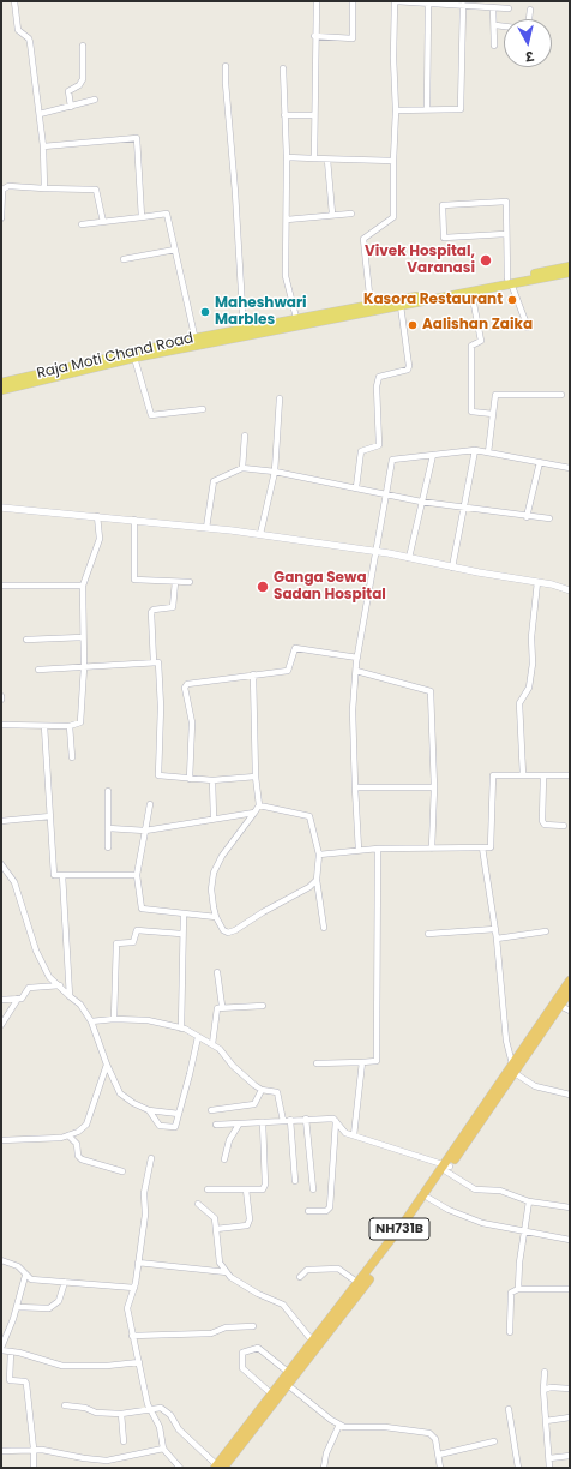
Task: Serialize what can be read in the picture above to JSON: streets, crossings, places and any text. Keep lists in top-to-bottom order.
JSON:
{
  "streets": {
    "highway": ["NH731B"],
    "main road": ["Raja Moti Chand Road"]
  },
  "places": [
    "Vivek Hospital, Varanasi",
    "Kasora Restaurant",
    "Maheshwari Marbles",
    "Aalishan Zaika",
    "Ganga Sewa Sadan Hospital"
  ],
  "north": "bottom"
}
